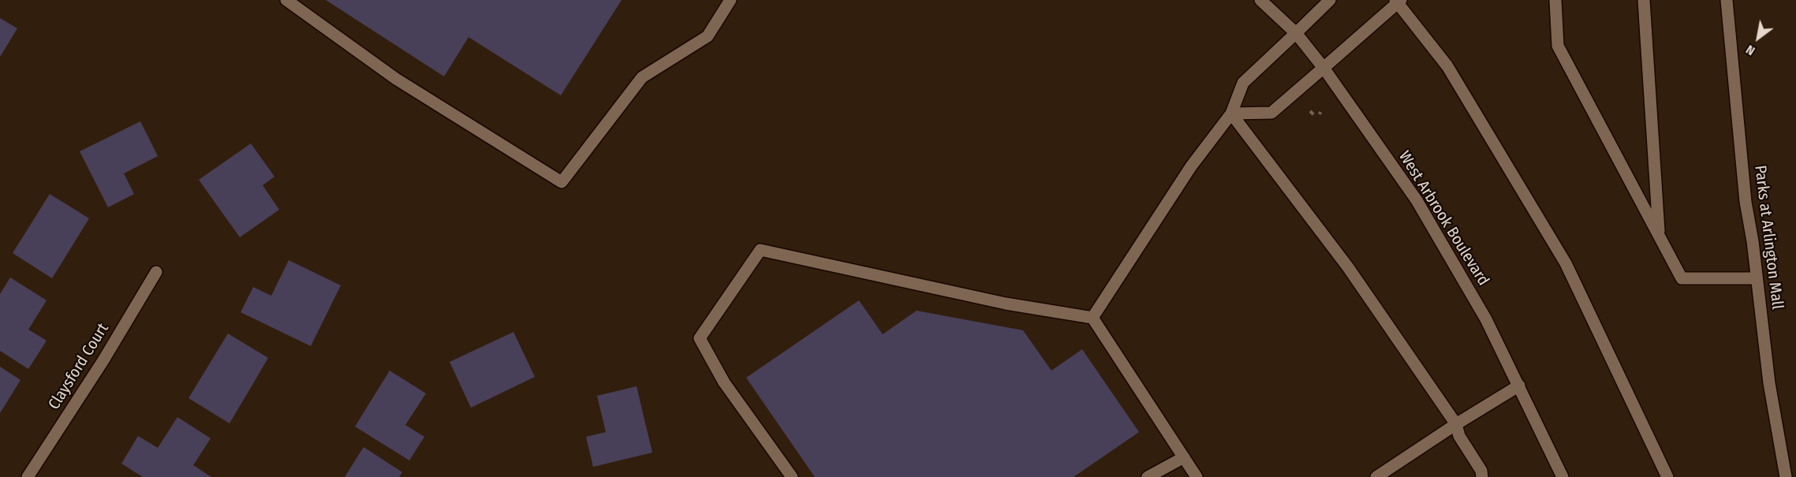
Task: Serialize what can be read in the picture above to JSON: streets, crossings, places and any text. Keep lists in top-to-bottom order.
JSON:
{
  "streets": {
    "street": ["West Arbrook Boulevard", "Parks at Arlington Mall", "Claysford Court"]
  },
  "north": "bottom left"
}
